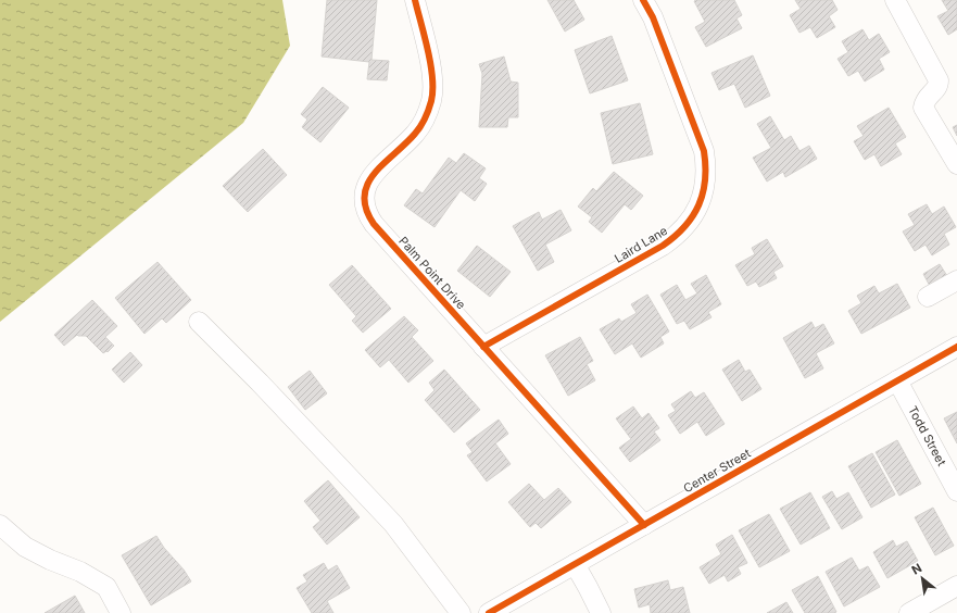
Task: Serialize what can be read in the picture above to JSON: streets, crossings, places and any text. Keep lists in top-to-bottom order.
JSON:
{
  "streets": {
    "street": [
      "Laird Lane",
      "Palm Point Drive",
      "Todd Street",
      "Center Street"
    ]
  },
  "crossings": [
    ["Laird Lane", "Palm Point Drive"],
    ["Palm Point Drive", "Center Street"],
    ["Todd Street", "Center Street"]
  ],
  "north": "top left"
}
